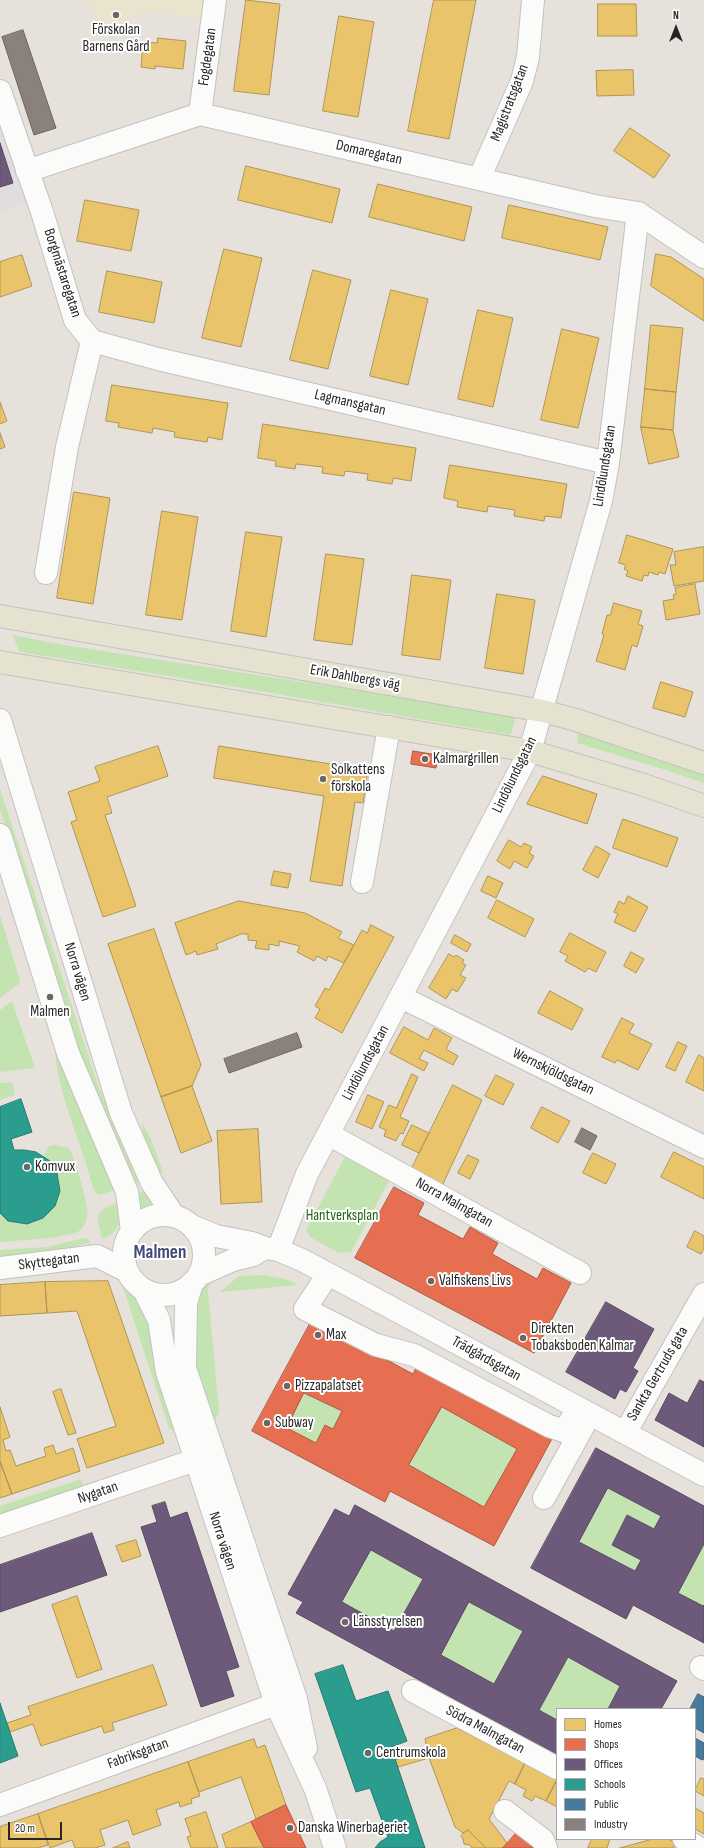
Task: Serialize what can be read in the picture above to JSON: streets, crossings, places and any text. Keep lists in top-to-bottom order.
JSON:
{
  "streets": {
    "main road": ["Erik Dahlbergs väg"],
    "street": [
      "Fogdegatan",
      "Magistratsgatan",
      "Domaregatan",
      "Borgmästaregatan",
      "Lagmansgatan",
      "Lindölundsgatan",
      "Norra vägen",
      "Wernskjöldsgatan",
      "Norra Malmgatan",
      "Skyttegatan",
      "Trädgårdsgatan",
      "Sankta Gertruds gata",
      "Nygatan",
      "Södra Malmgatan",
      "Fabriksgatan"
    ]
  },
  "crossings": [
    ["Fogdegatan", "Domaregatan"],
    ["Magistratsgatan", "Domaregatan"],
    ["Domaregatan", "Lindölundsgatan"],
    ["Borgmästaregatan", "Lagmansgatan"],
    ["Lagmansgatan", "Lindölundsgatan"],
    ["Lindölundsgatan", "Erik Dahlbergs väg"],
    ["Lindölundsgatan", "Wernskjöldsgatan"],
    ["Lindölundsgatan", "Norra Malmgatan"],
    ["Lindölundsgatan", "Trädgårdsgatan"],
    ["Norra vägen", "Skyttegatan"],
    ["Norra vägen", "Trädgårdsgatan"],
    ["Norra vägen", "Nygatan"],
    ["Norra vägen", "Fabriksgatan"],
    ["Skyttegatan", "Trädgårdsgatan"],
    ["Trädgårdsgatan", "Sankta Gertruds gata"]
  ],
  "districts": ["Malmen"],
  "parks": ["Hantverksplan"],
  "places": [
    "Förskolan Barnens Gård",
    "Kalmargrillen",
    "Solkattens förskola",
    "Malmen",
    "Komvux",
    "Valfiskens Livs",
    "Max",
    "Direkten Tobaksboden Kalmar",
    "Pizzapalatset",
    "Subway",
    "Länsstyrelsen",
    "Centrumskola",
    "Danska Winerbageriet"
  ],
  "legend": [
    "Homes",
    "Shops",
    "Offices",
    "Schools",
    "Public",
    "Industry"
  ],
  "scale_bar": "20 m",
  "north": "top"
}
